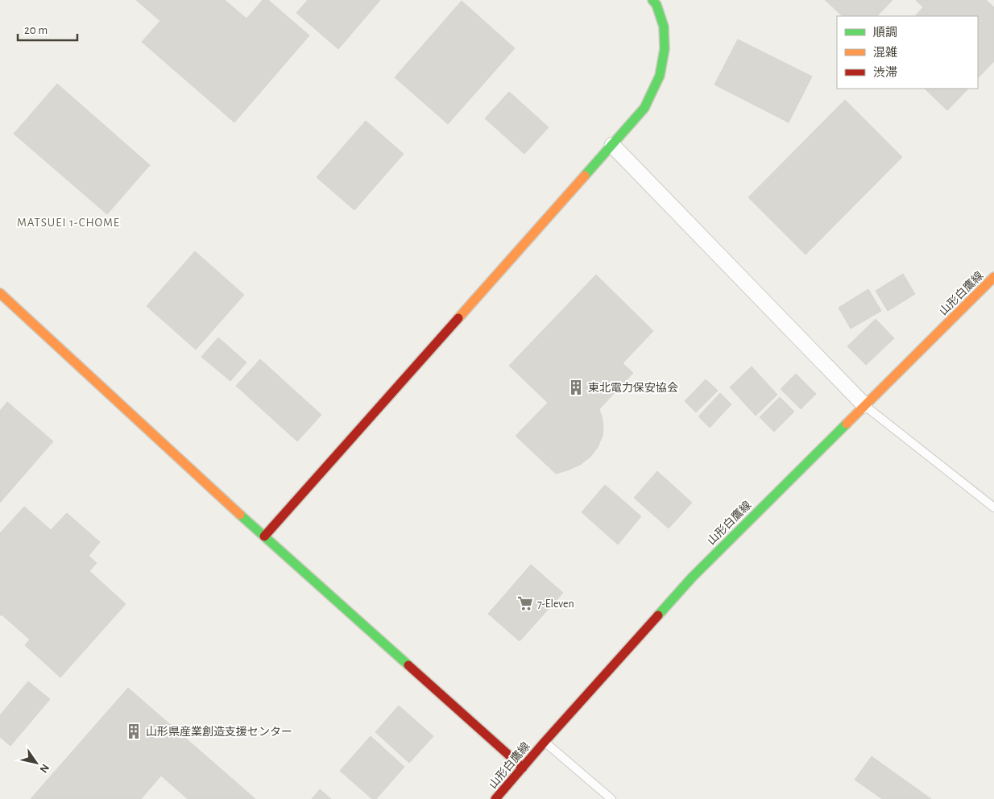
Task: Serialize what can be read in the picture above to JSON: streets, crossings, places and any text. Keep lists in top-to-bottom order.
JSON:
{
  "streets": {
    "street": ["山形白鷹線"]
  },
  "districts": ["MATSUEI 1-CHOME"],
  "places": {
    "building": ["東北電力保安協会", "山形県産業創造支援センター"],
    "supermarket": ["7-Eleven"]
  },
  "legend": ["順調", "混雑", "渋滞"],
  "scale_bar": "20 m",
  "north": "bottom right"
}
